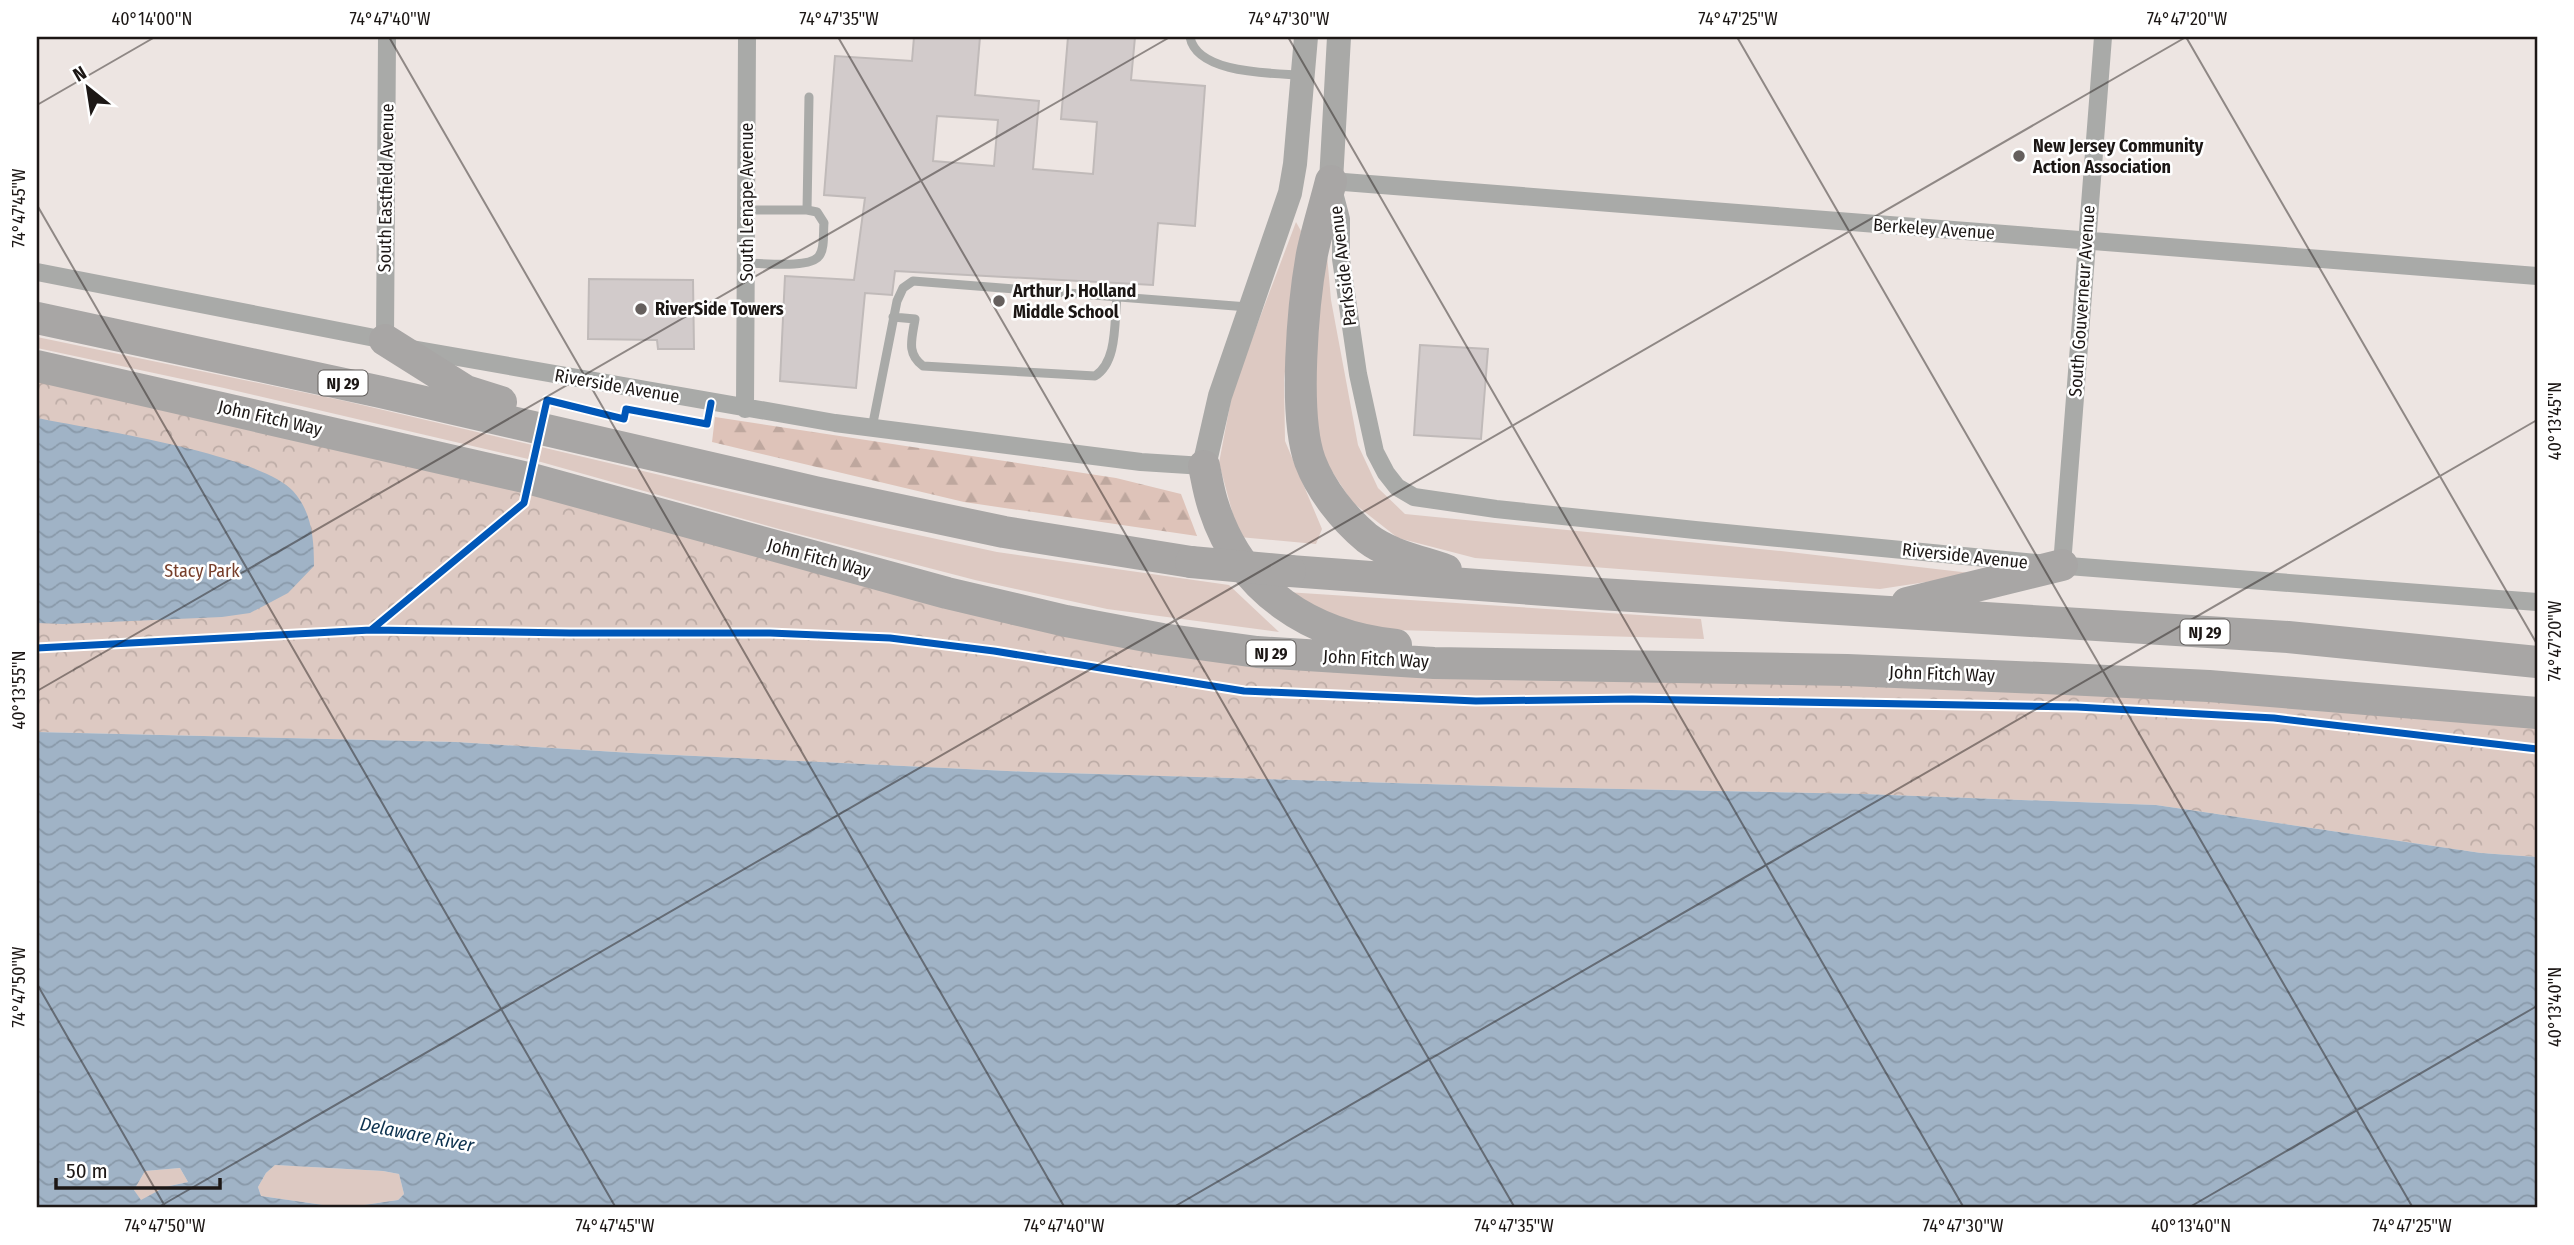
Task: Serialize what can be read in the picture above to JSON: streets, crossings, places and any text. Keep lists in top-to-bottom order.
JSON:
{
  "streets": {
    "highway": ["NJ 29", "John Fitch Way"],
    "main road": ["Parkside Avenue"],
    "street": [
      "South Eastfield Avenue",
      "South Lenape Avenue",
      "Berkeley Avenue",
      "South Gouverneur Avenue",
      "Riverside Avenue"
    ]
  },
  "crossings": [
    ["South Eastfield Avenue", "Riverside Avenue"],
    ["South Lenape Avenue", "Riverside Avenue"],
    ["Berkeley Avenue", "Parkside Avenue"],
    ["Berkeley Avenue", "South Gouverneur Avenue"],
    ["Parkside Avenue", "Riverside Avenue"],
    ["South Gouverneur Avenue", "Riverside Avenue"]
  ],
  "water": ["Delaware River"],
  "parks": ["Stacy Park"],
  "places": ["New Jersey Community Action Association", "Arthur J. Holland Middle School", "RiverSide Towers"],
  "scale_bar": "50 m",
  "north": "top left",
  "coordinates": [
    "40°14'00\"N",
    "74°47'40\"W",
    "74°47'35\"W",
    "74°47'30\"W",
    "74°47'25\"W",
    "74°47'20\"W",
    "74°47'45\"W",
    "40°13'45\"N",
    "40°13'55\"N",
    "74°47'50\"W",
    "40°13'40\"N"
  ]
}
